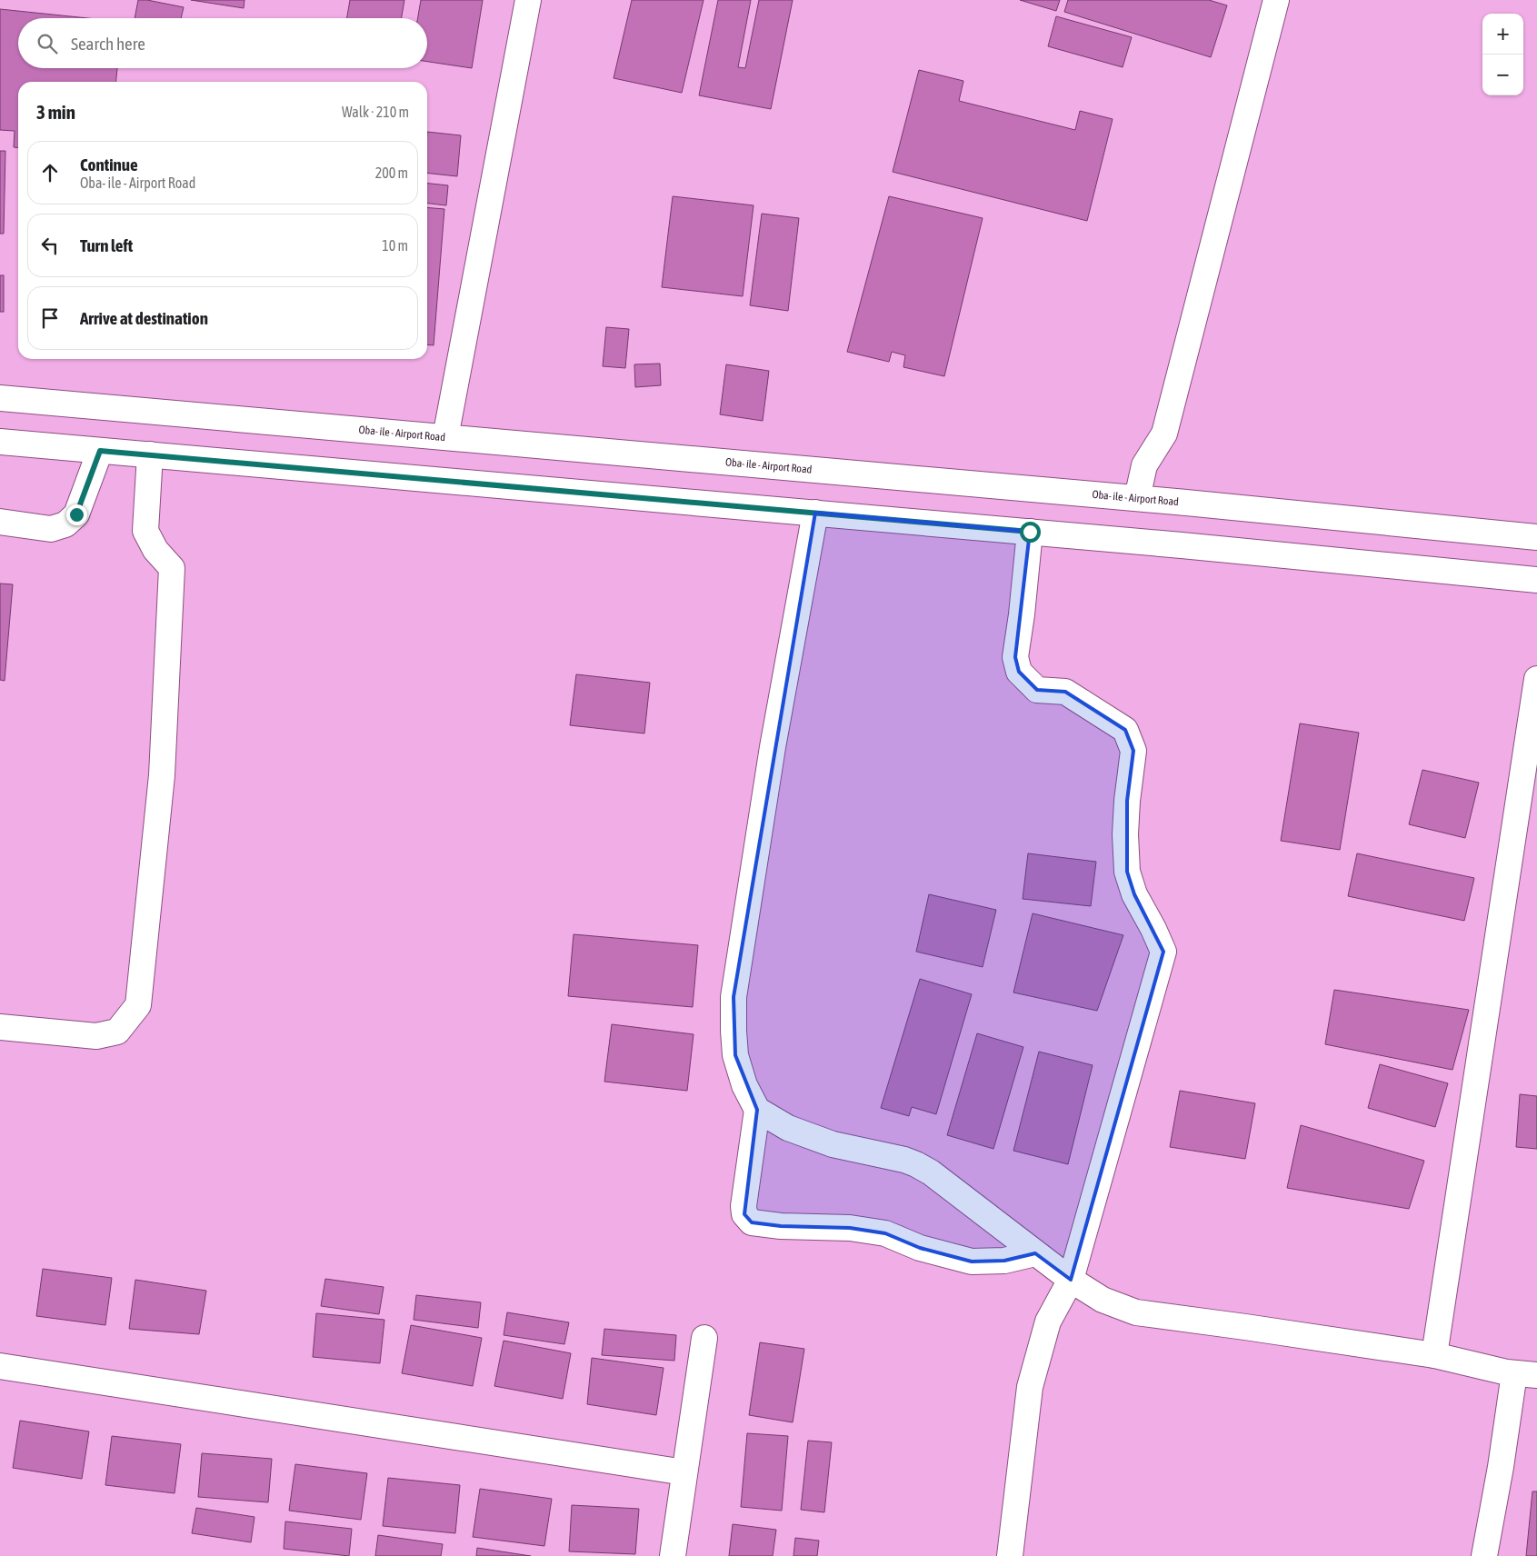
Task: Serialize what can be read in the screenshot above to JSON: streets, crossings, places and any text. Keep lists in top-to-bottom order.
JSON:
{
  "streets": {
    "street": ["Oba- ile - Airport Road"]
  },
  "page": {
    "map_buttons": ["+", "−"],
    "search": "Search here",
    "heading": ["3 min", "Walk · 210 m"],
    "list": [
      ["Continue", "Oba- ile - Airport Road", "200 m"],
      ["Turn left", "10 m"],
      "Arrive at destination"
    ]
  }
}
